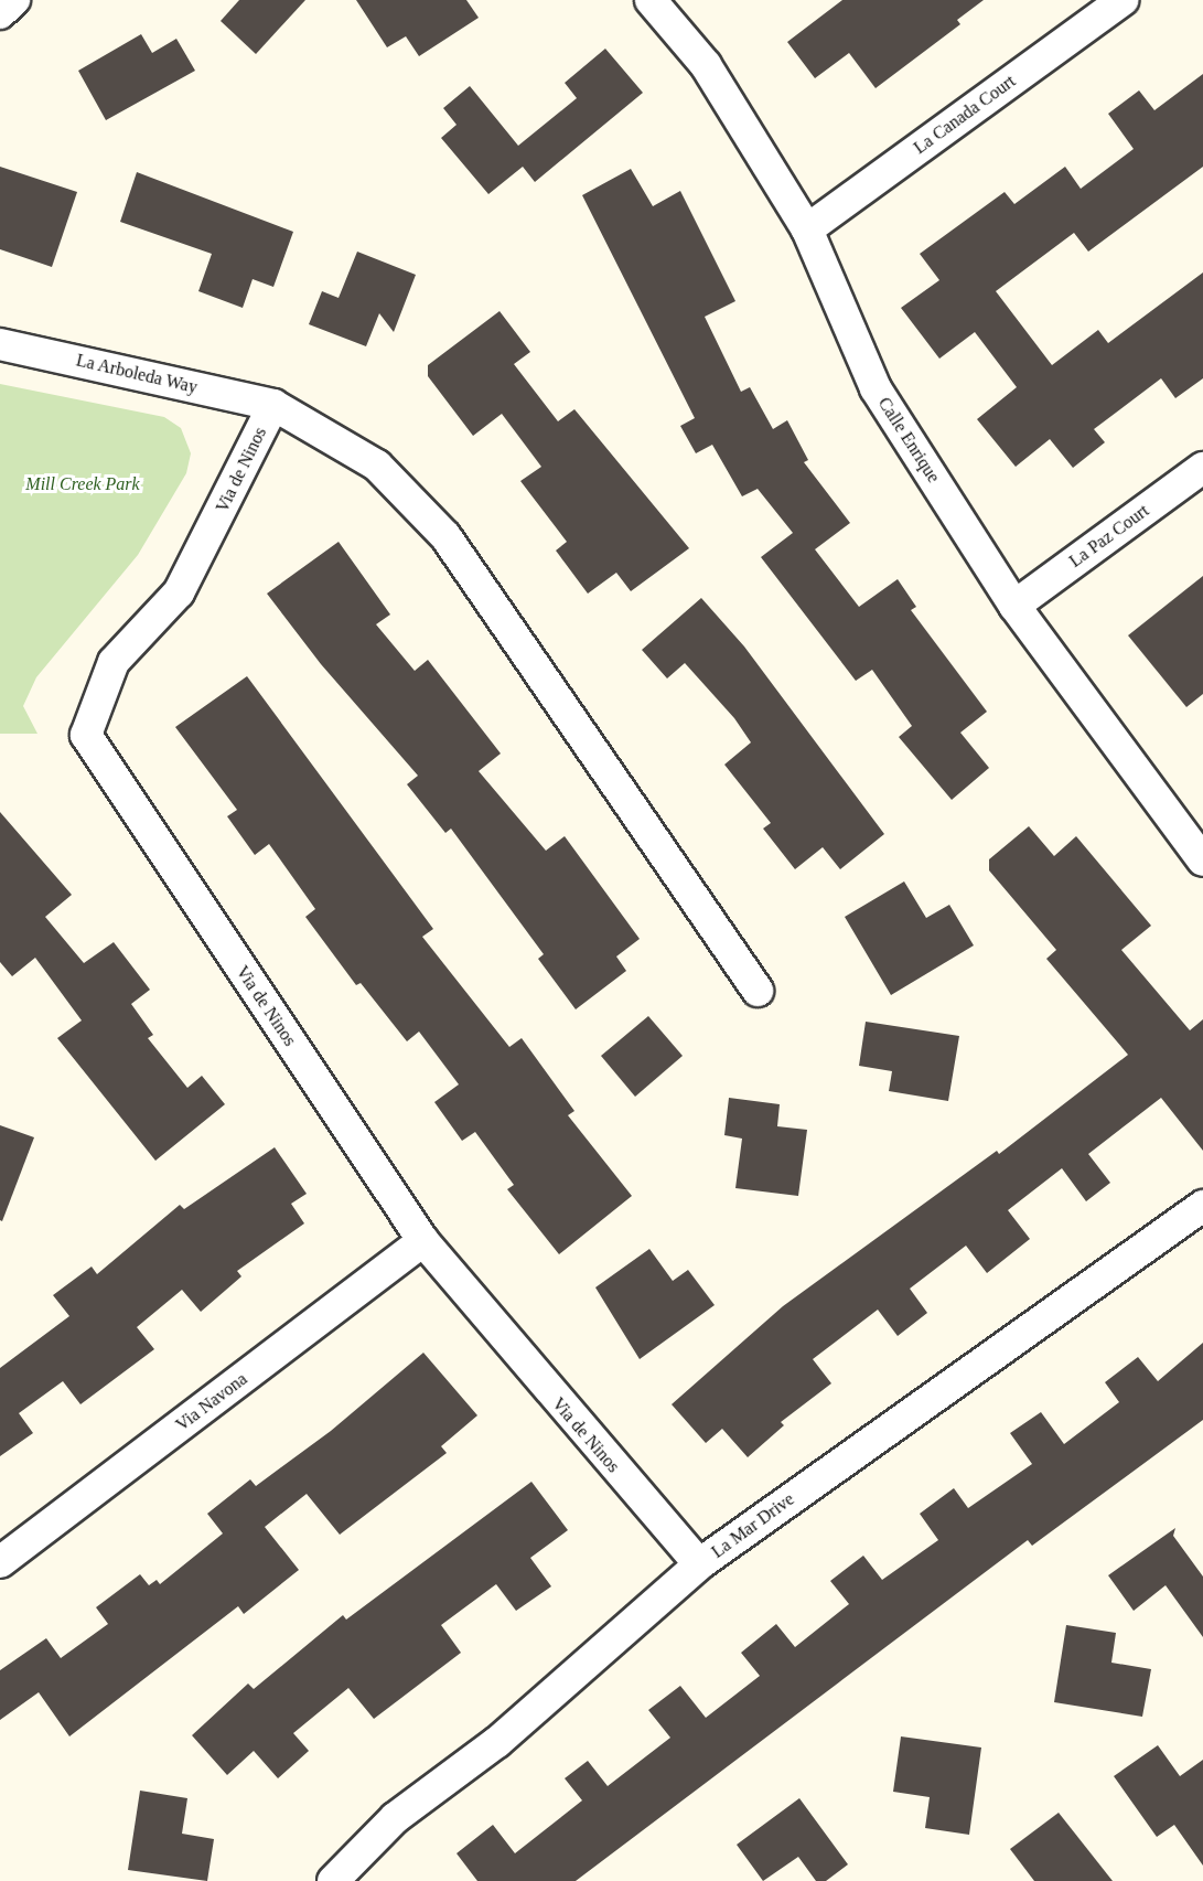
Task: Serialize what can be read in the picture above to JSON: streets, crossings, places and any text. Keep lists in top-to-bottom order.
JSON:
{
  "streets": {
    "street": [
      "La Canada Court",
      "La Arboleda Way",
      "Calle Enrique",
      "Via de Ninos",
      "La Paz Court",
      "Via Navona",
      "La Mar Drive"
    ]
  },
  "crossings": [
    ["La Canada Court", "Calle Enrique"],
    ["La Arboleda Way", "Via de Ninos"],
    ["Calle Enrique", "La Paz Court"],
    ["Via de Ninos", "Via Navona"],
    ["Via de Ninos", "La Mar Drive"]
  ],
  "parks": ["Mill Creek Park"]
}
